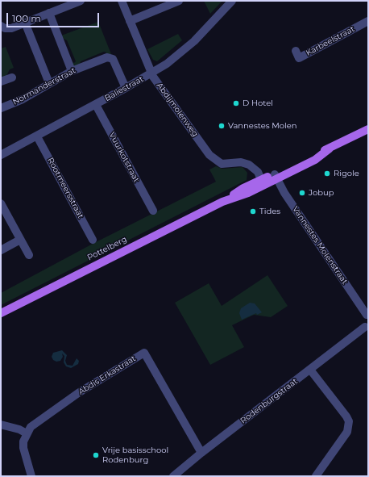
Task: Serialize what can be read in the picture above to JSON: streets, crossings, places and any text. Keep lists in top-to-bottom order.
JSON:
{
  "streets": {
    "main road": ["Pottelberg"],
    "street": [
      "Karbeelstraat",
      "Normanderstraat",
      "Baliestraat",
      "Abdijmolenweg",
      "Vuurkotstraat",
      "Rootmeersstraat",
      "Vannestes Molenstraat",
      "Abdis Erkastraat",
      "Rodenburgstraat"
    ]
  },
  "crossings": [
    ["Normanderstraat", "Baliestraat"],
    ["Baliestraat", "Abdijmolenweg"],
    ["Baliestraat", "Vuurkotstraat"],
    ["Baliestraat", "Rootmeersstraat"],
    ["Abdijmolenweg", "Pottelberg"],
    ["Vannestes Molenstraat", "Pottelberg"],
    ["Abdis Erkastraat", "Rodenburgstraat"]
  ],
  "places": [
    "D Hotel",
    "Vannestes Molen",
    "Rigole",
    "Jobup",
    "Tides",
    "Vrije basisschool Rodenburg"
  ],
  "scale_bar": "100 m"
}
